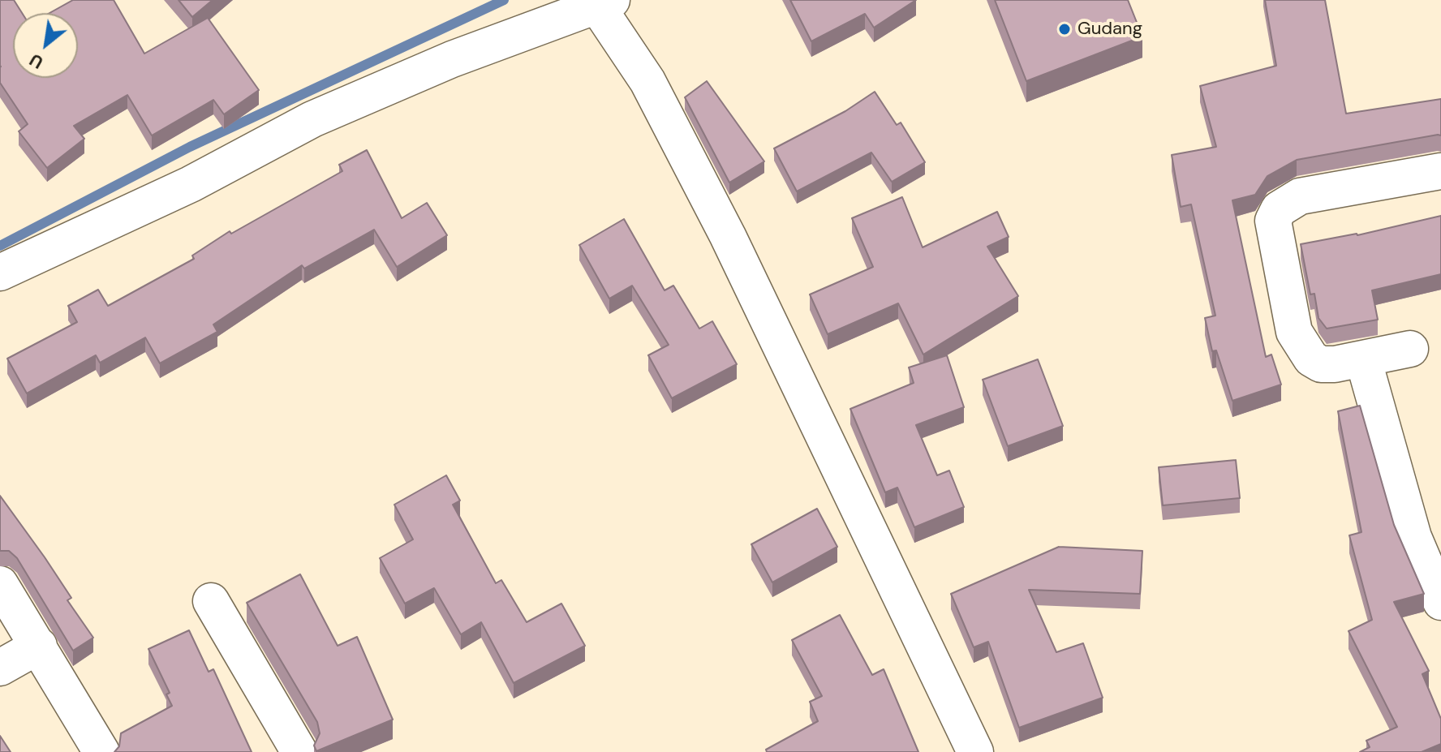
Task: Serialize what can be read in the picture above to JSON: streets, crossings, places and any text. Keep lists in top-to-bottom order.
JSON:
{
  "places": ["Gudang"],
  "north": "bottom left"
}
